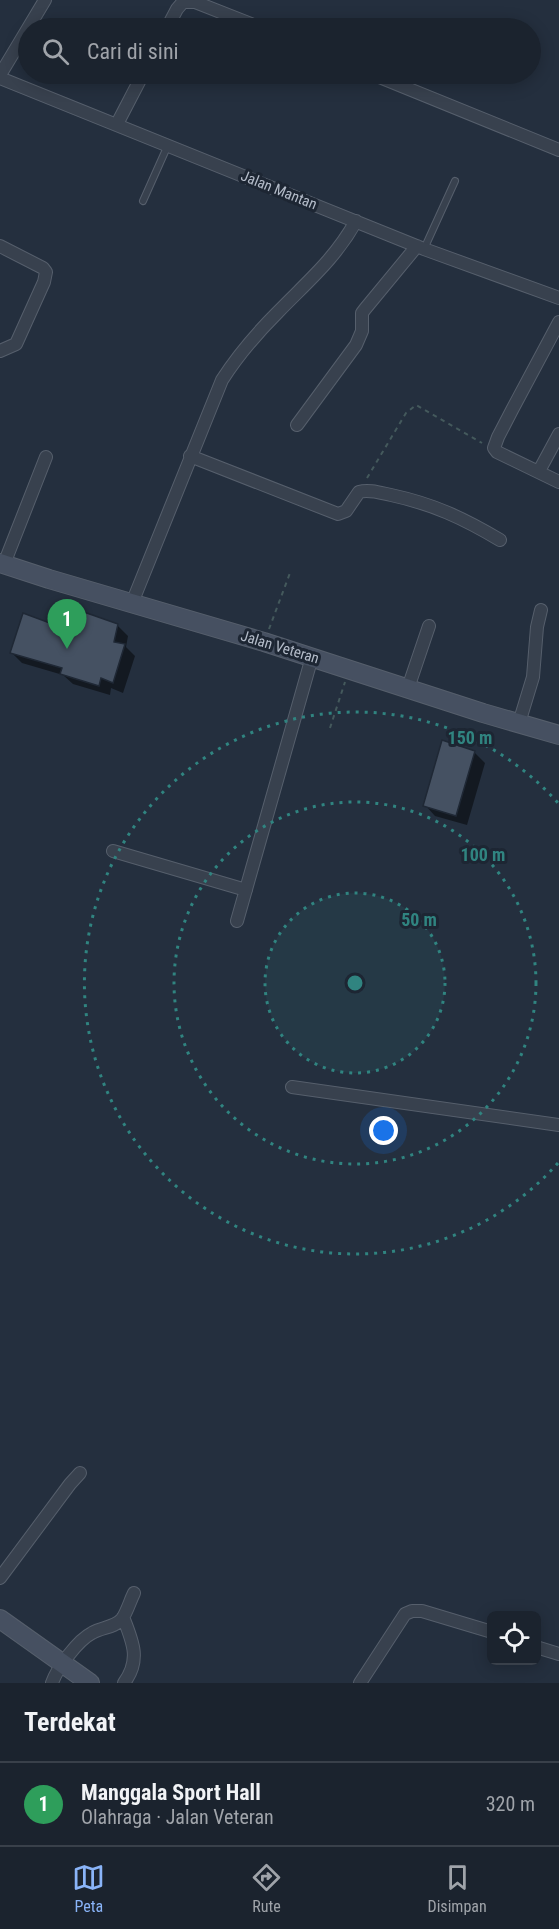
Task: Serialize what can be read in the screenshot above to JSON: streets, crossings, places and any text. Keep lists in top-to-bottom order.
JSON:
{
  "streets": {
    "street": ["Jalan Mantan", "Jalan Veteran"]
  },
  "page": {
    "search": "Cari di sini",
    "pins": "1",
    "heading": "Terdekat",
    "list": [
      {
        "mark": "1",
        "name": "Manggala Sport Hall",
        "note": "Olahraga · Jalan Veteran",
        "value": "320 m"
      }
    ],
    "nav": ["Peta", "Rute", "Disimpan"]
  },
  "rings": ["150 m", "100 m", "50 m"]
}
